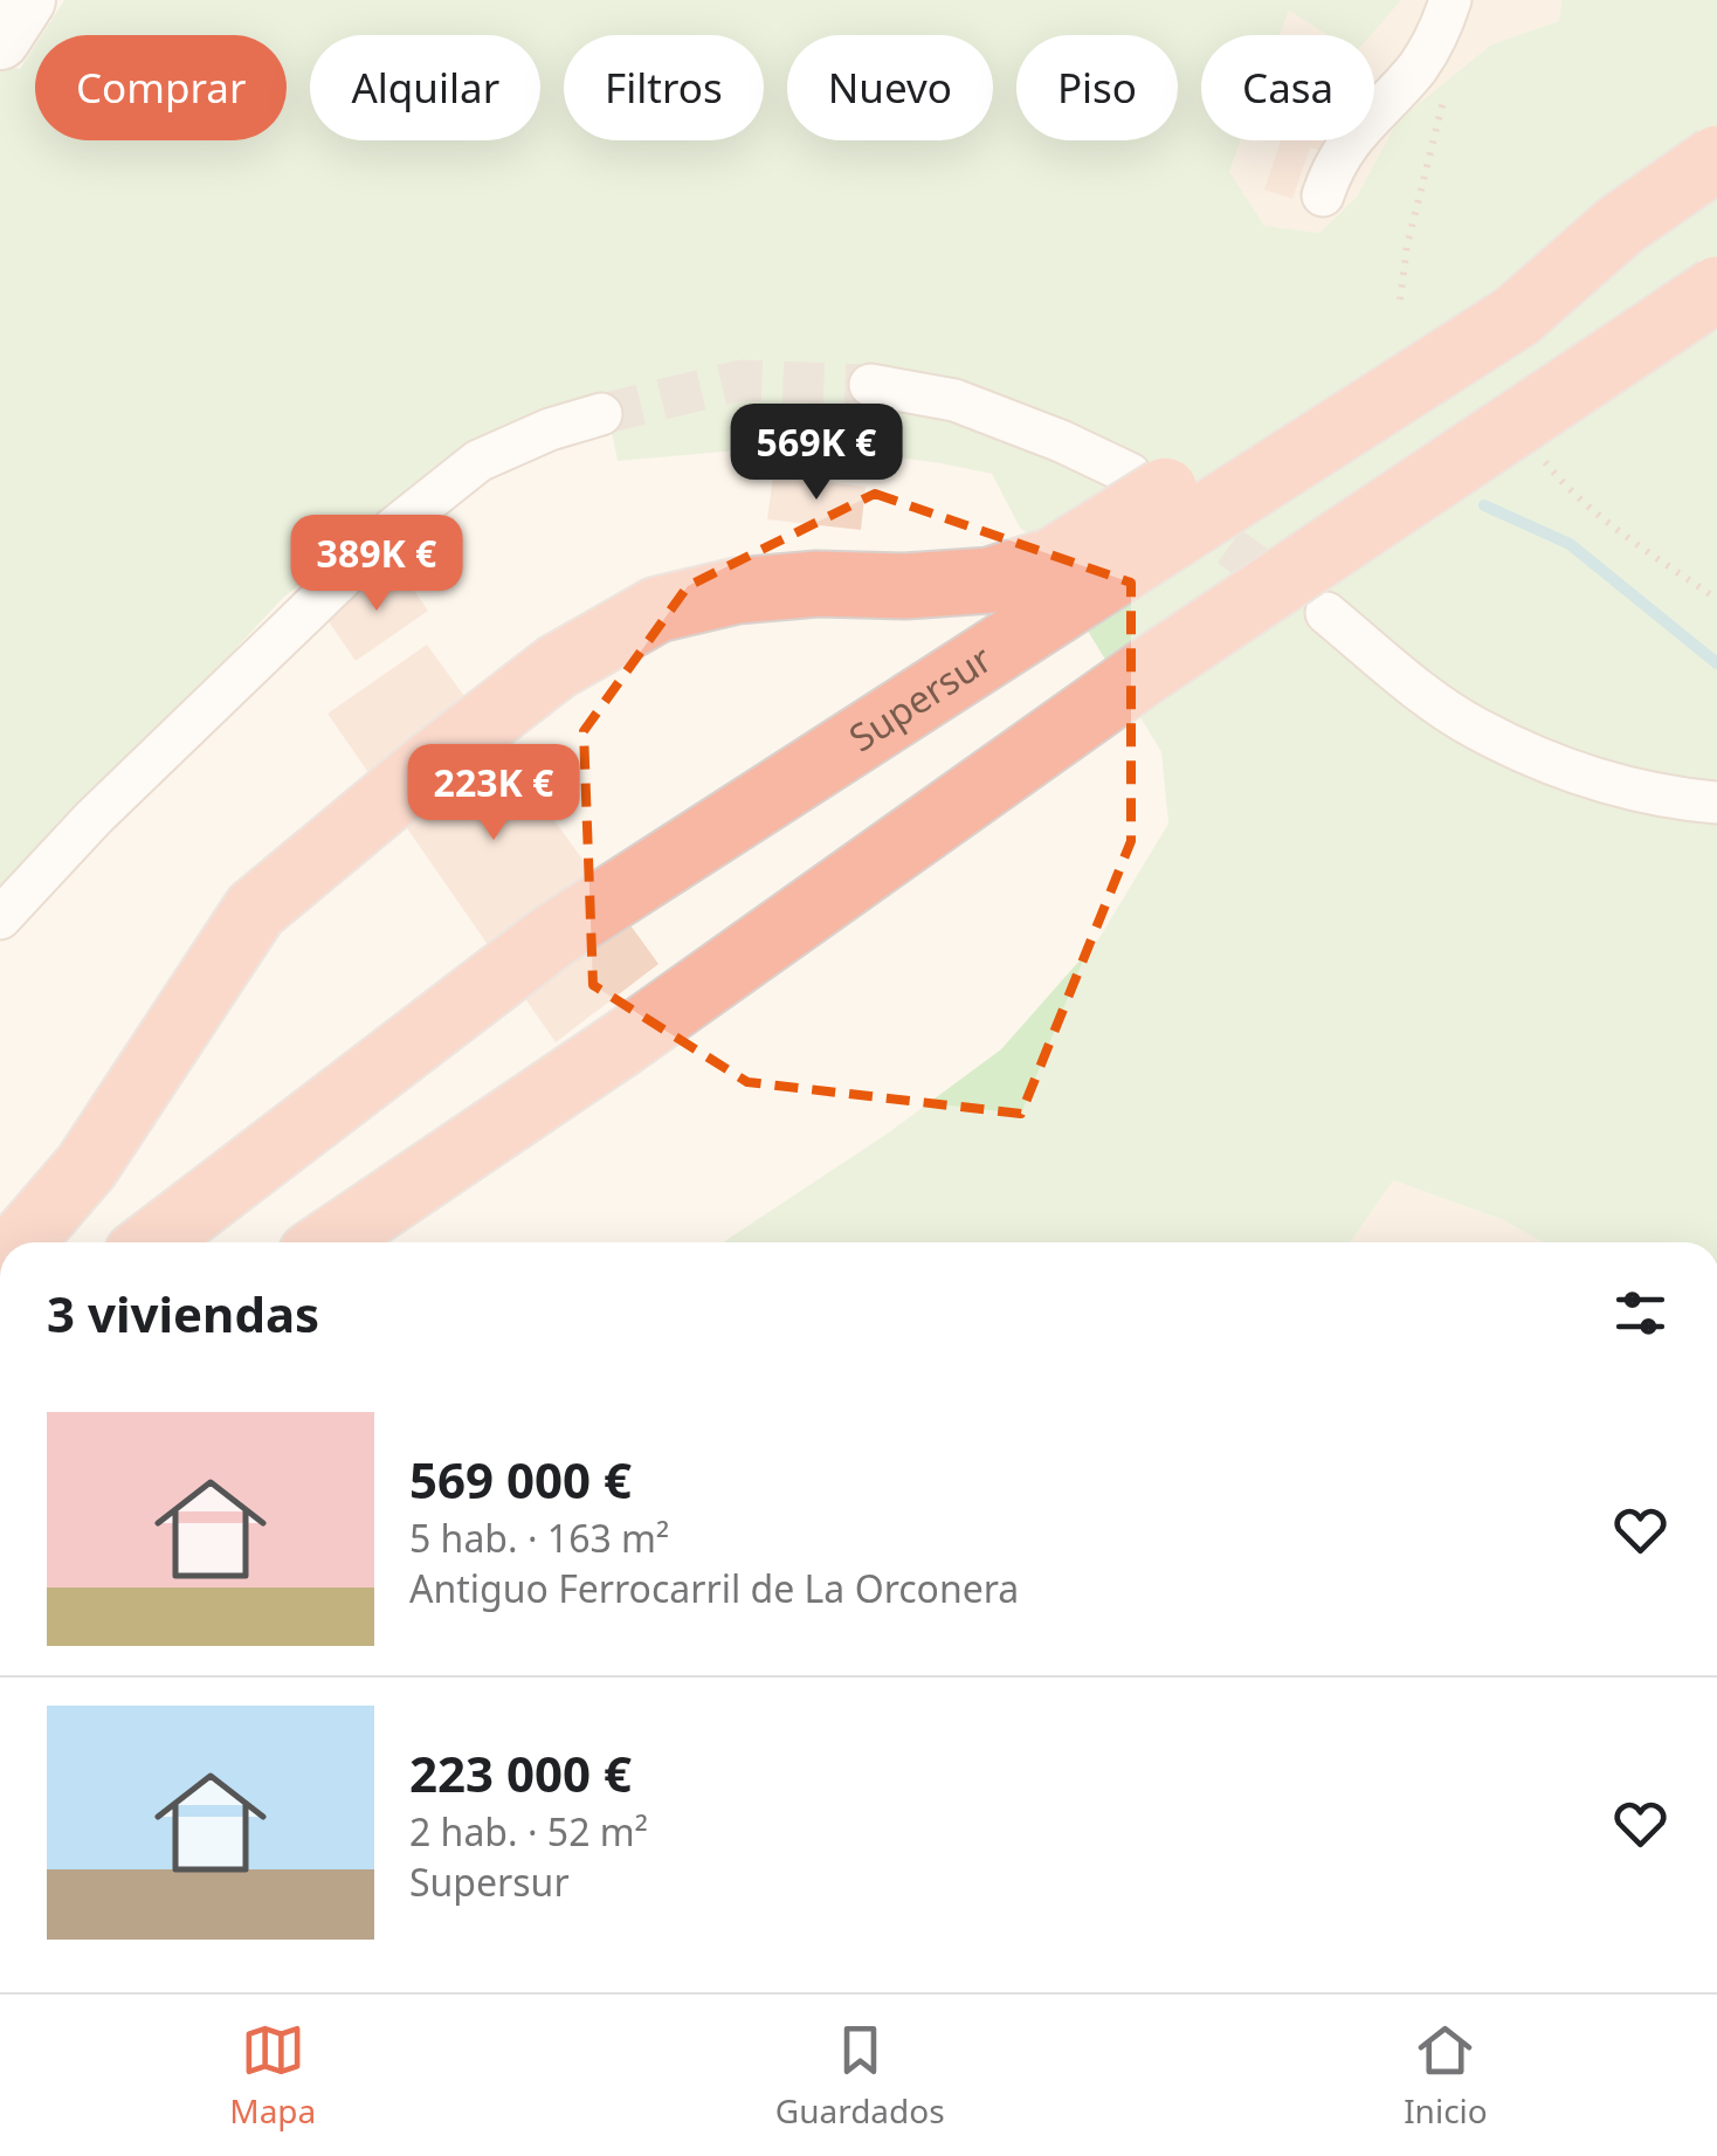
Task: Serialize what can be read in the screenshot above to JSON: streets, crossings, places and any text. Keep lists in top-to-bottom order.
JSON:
{
  "streets": {
    "highway": ["Supersur"]
  },
  "page": {
    "chip": [
      "Comprar",
      "Alquilar",
      "Filtros",
      "Nuevo",
      "Piso",
      "Casa"
    ],
    "price": ["569K €", "389K €", "223K €"],
    "heading": "3 viviendas",
    "list": [
      {
        "name": "569 000 €",
        "note": "5 hab. · 163 m² · Antiguo Ferrocarril de La Orconera"
      },
      {
        "name": "223 000 €",
        "note": "2 hab. · 52 m² · Supersur"
      }
    ],
    "tabs": ["Mapa", "Guardados", "Inicio"]
  }
}
